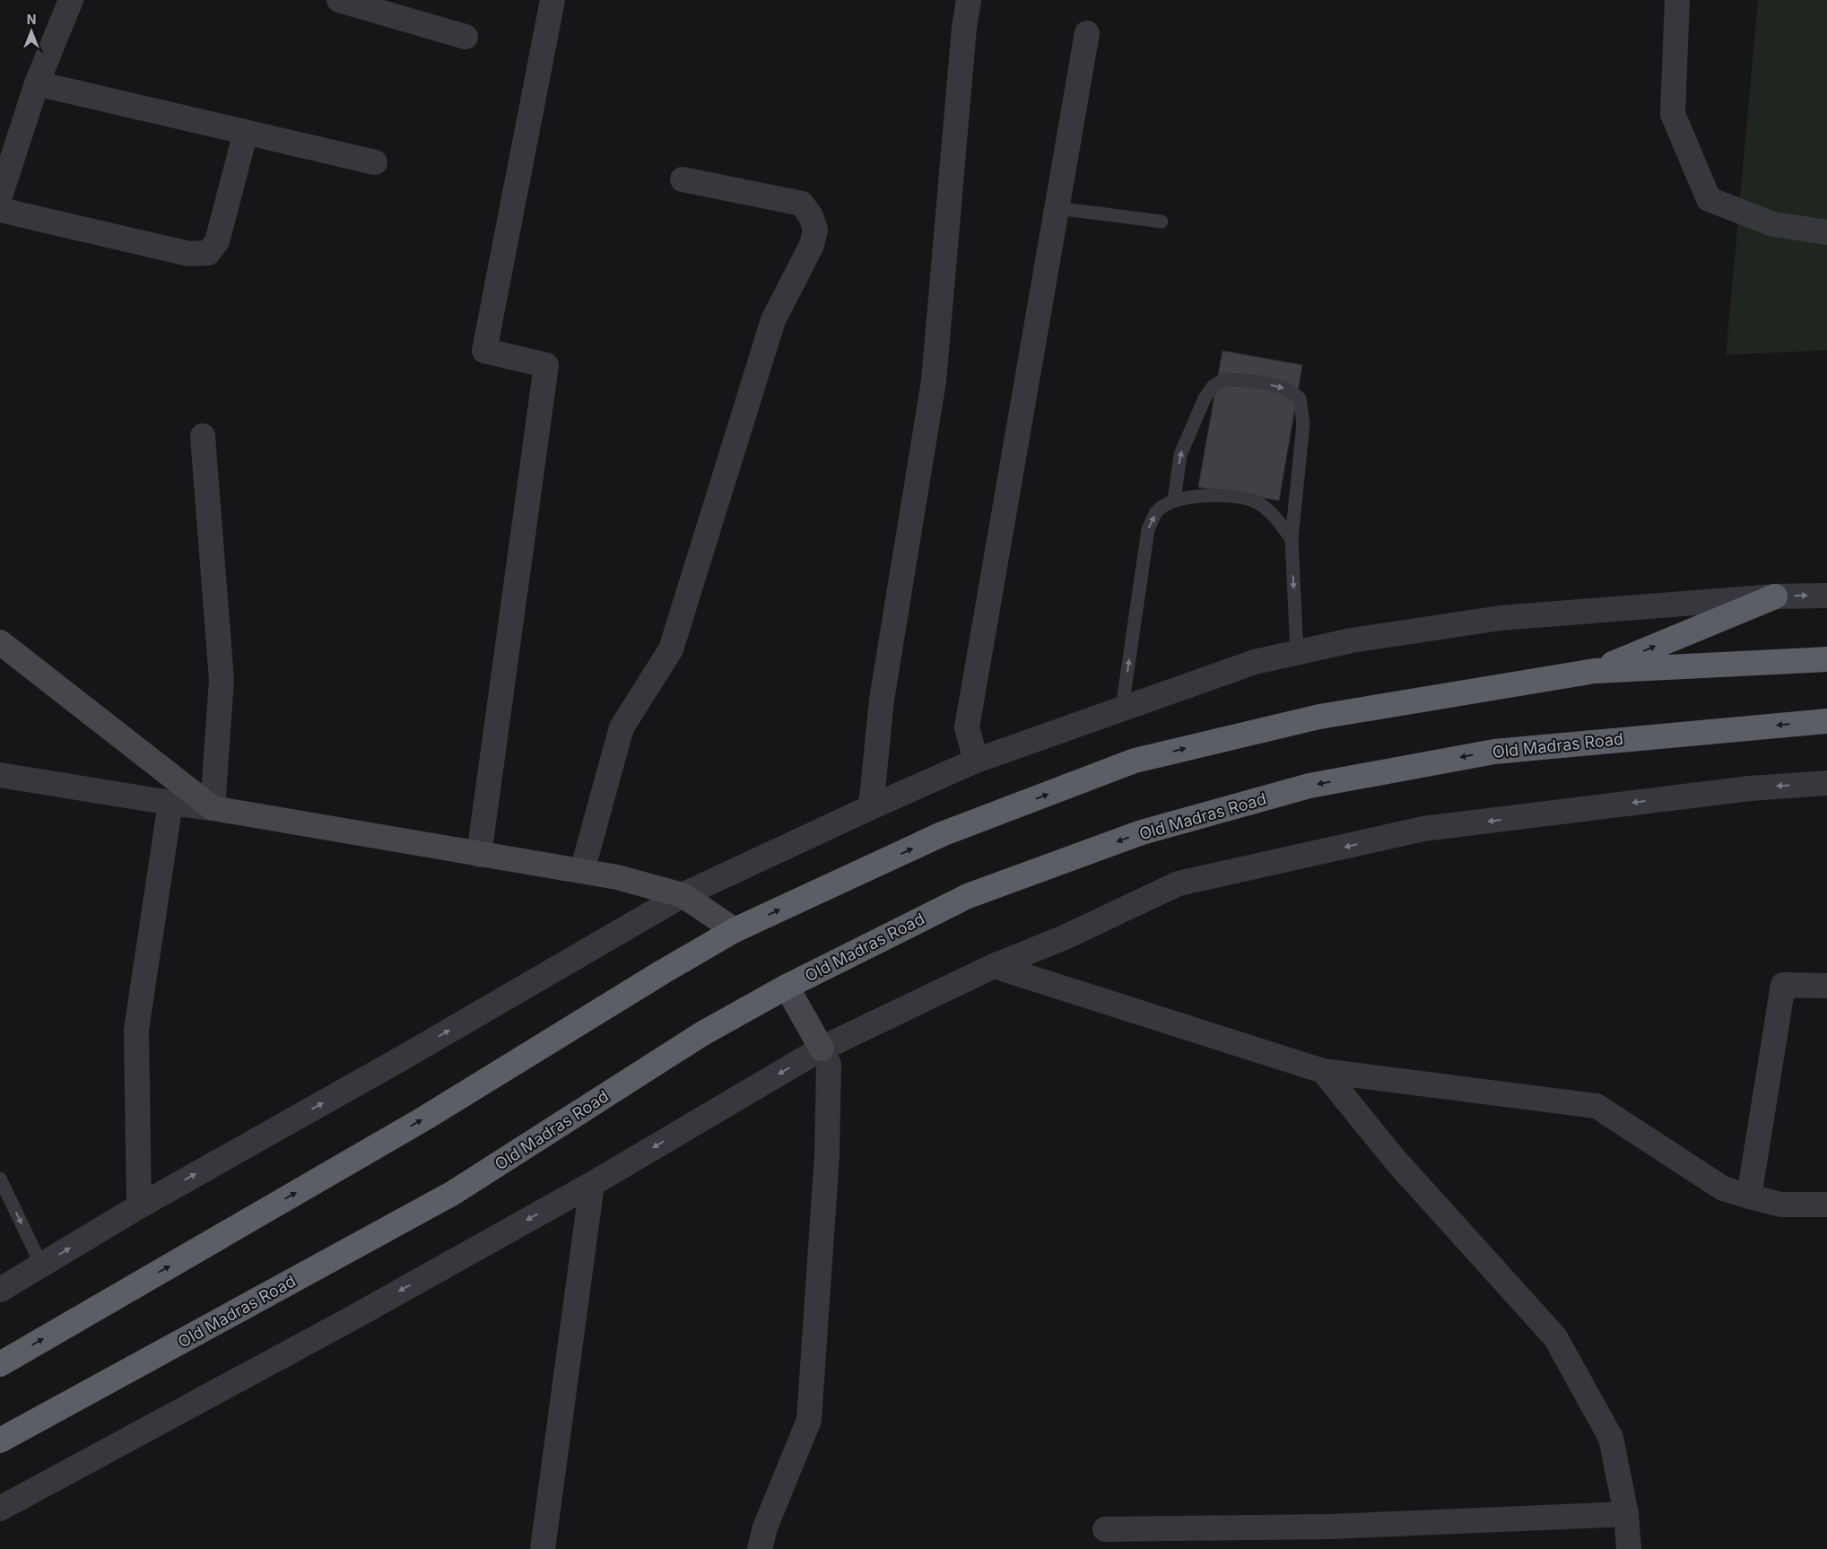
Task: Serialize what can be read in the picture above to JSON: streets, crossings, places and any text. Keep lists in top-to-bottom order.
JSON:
{
  "streets": {
    "highway": ["Old Madras Road"]
  },
  "north": "top"
}
